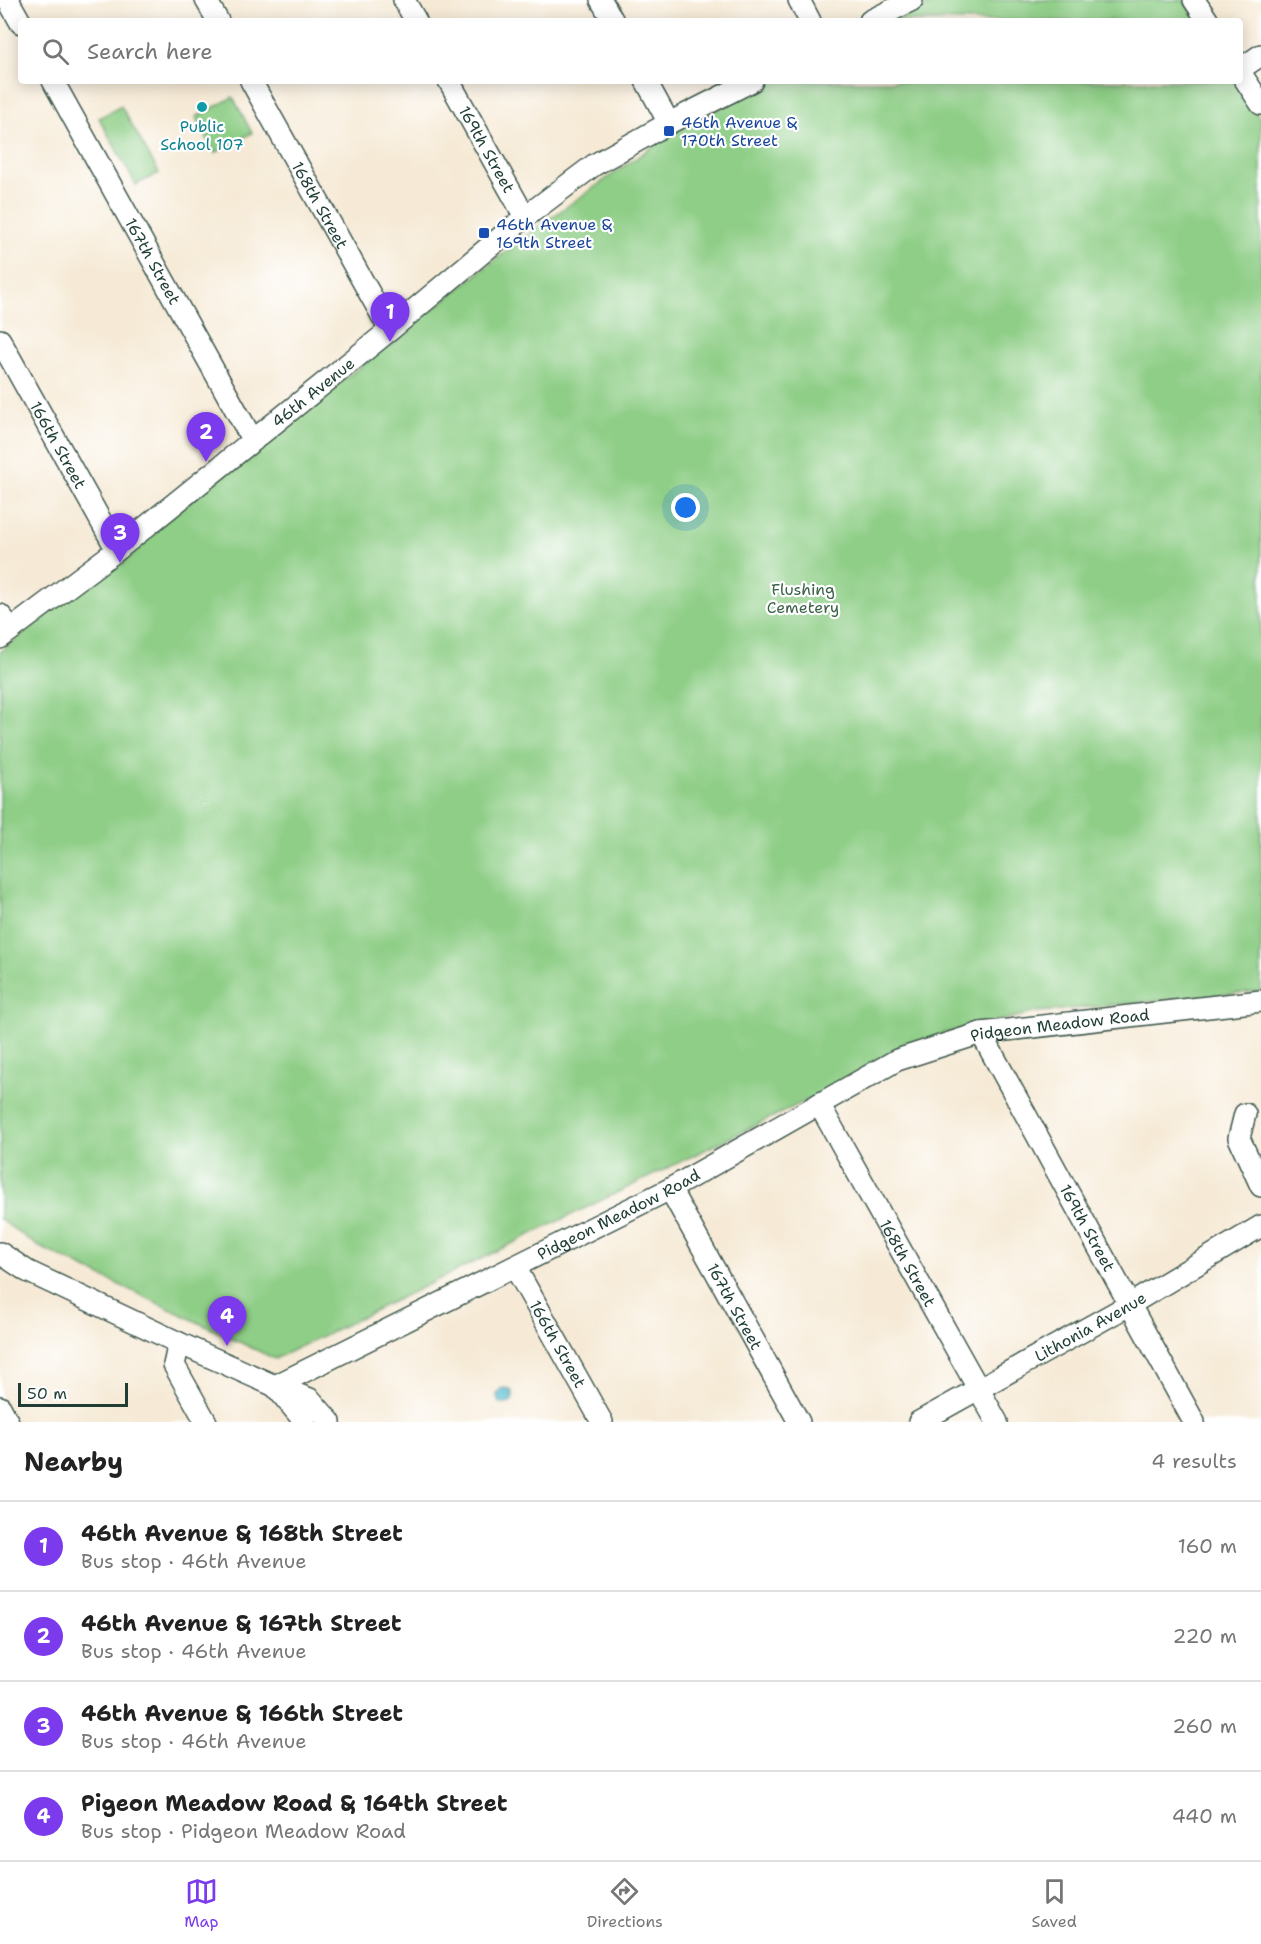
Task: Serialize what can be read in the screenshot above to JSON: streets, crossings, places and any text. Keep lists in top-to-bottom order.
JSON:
{
  "streets": {
    "street": [
      "169th Street",
      "168th Street",
      "167th Street",
      "46th Avenue",
      "166th Street",
      "Pidgeon Meadow Road",
      "Lithonia Avenue"
    ]
  },
  "crossings": [
    ["169th Street", "46th Avenue"],
    ["169th Street", "Pidgeon Meadow Road"],
    ["169th Street", "Lithonia Avenue"],
    ["168th Street", "46th Avenue"],
    ["168th Street", "Pidgeon Meadow Road"],
    ["168th Street", "Lithonia Avenue"],
    ["167th Street", "46th Avenue"],
    ["167th Street", "Pidgeon Meadow Road"],
    ["46th Avenue", "166th Street"],
    ["166th Street", "Pidgeon Meadow Road"]
  ],
  "parks": ["Flushing Cemetery"],
  "places": {
    "other": ["Public School 107"],
    "transit": ["46th Avenue & 170th Street", "46th Avenue & 169th Street"]
  },
  "scale_bar": "50 m",
  "page": {
    "search": "Search here",
    "pins": [
      "1",
      "2",
      "3",
      "4"
    ],
    "scale": "50 m",
    "heading": ["Nearby", "4 results"],
    "list": [
      {
        "mark": "1",
        "name": "46th Avenue & 168th Street",
        "note": "Bus stop · 46th Avenue",
        "value": "160 m"
      },
      {
        "mark": "2",
        "name": "46th Avenue & 167th Street",
        "note": "Bus stop · 46th Avenue",
        "value": "220 m"
      },
      {
        "mark": "3",
        "name": "46th Avenue & 166th Street",
        "note": "Bus stop · 46th Avenue",
        "value": "260 m"
      },
      {
        "mark": "4",
        "name": "Pigeon Meadow Road & 164th Street",
        "note": "Bus stop · Pidgeon Meadow Road",
        "value": "440 m"
      }
    ],
    "nav": ["Map", "Directions", "Saved"]
  }
}
